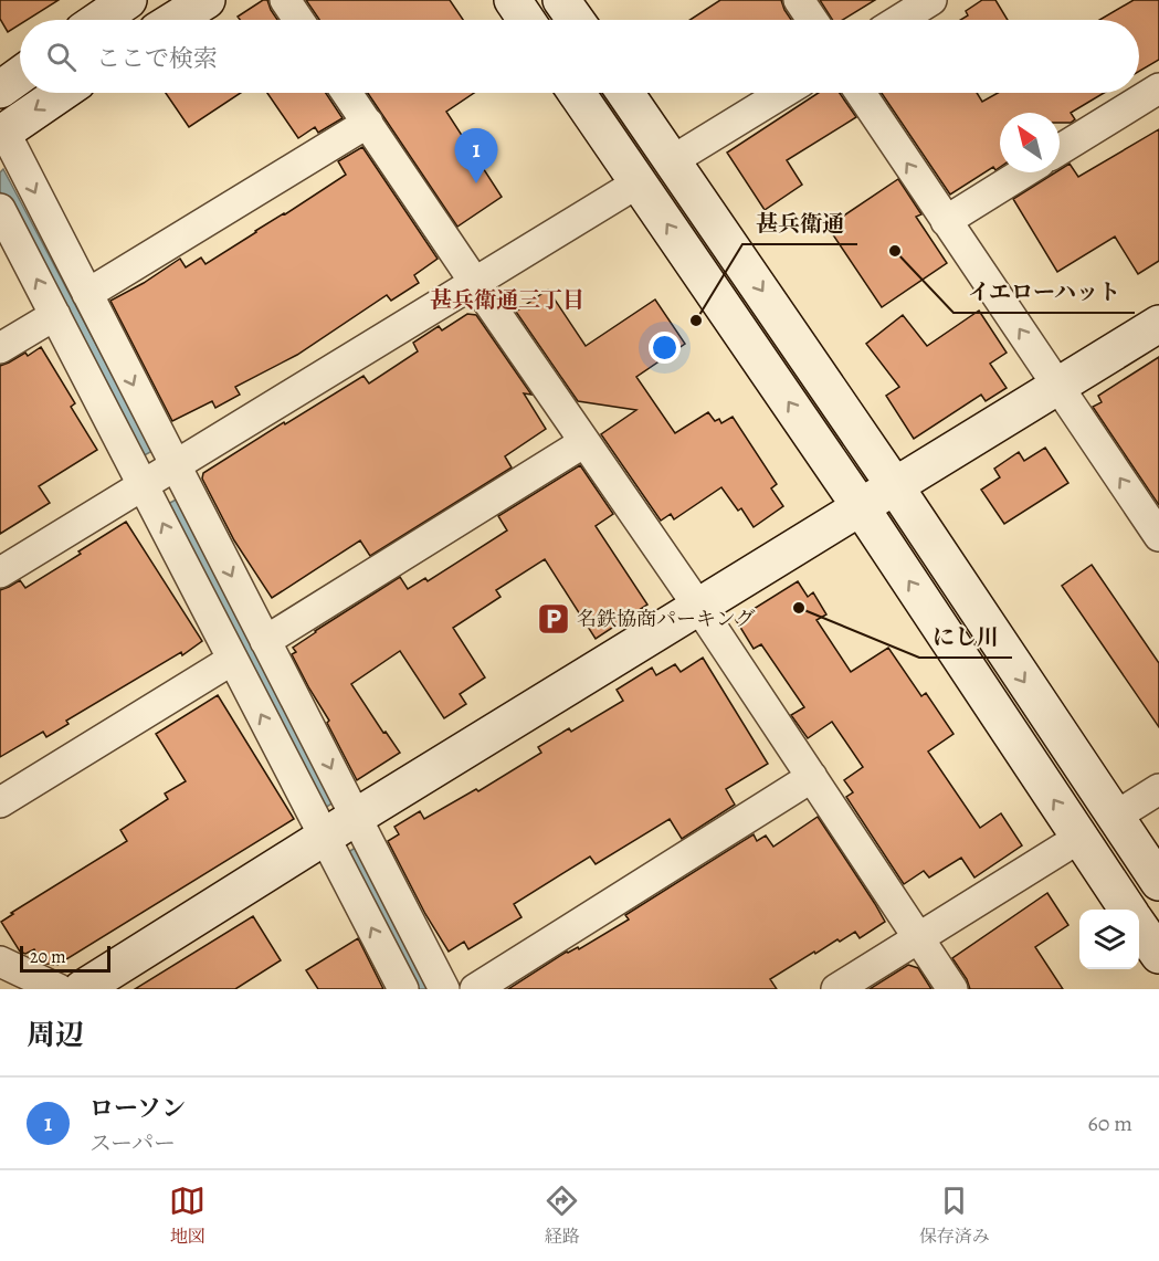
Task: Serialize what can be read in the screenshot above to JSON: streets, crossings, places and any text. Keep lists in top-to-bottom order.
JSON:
{
  "districts": ["甚兵衛通三丁目"],
  "places": {
    "other": ["イエローハット", "甚兵衛通", "にし川"],
    "parking": ["名鉄協商パーキング"]
  },
  "scale_bar": "20 m",
  "north": "top left",
  "page": {
    "search": "ここで検索",
    "pins": "1",
    "scale": "20 m",
    "heading": "周辺",
    "list": [
      {
        "mark": "1",
        "name": "ローソン",
        "note": "スーパー",
        "value": "60 m"
      }
    ],
    "nav": ["地図", "経路", "保存済み"]
  }
}
